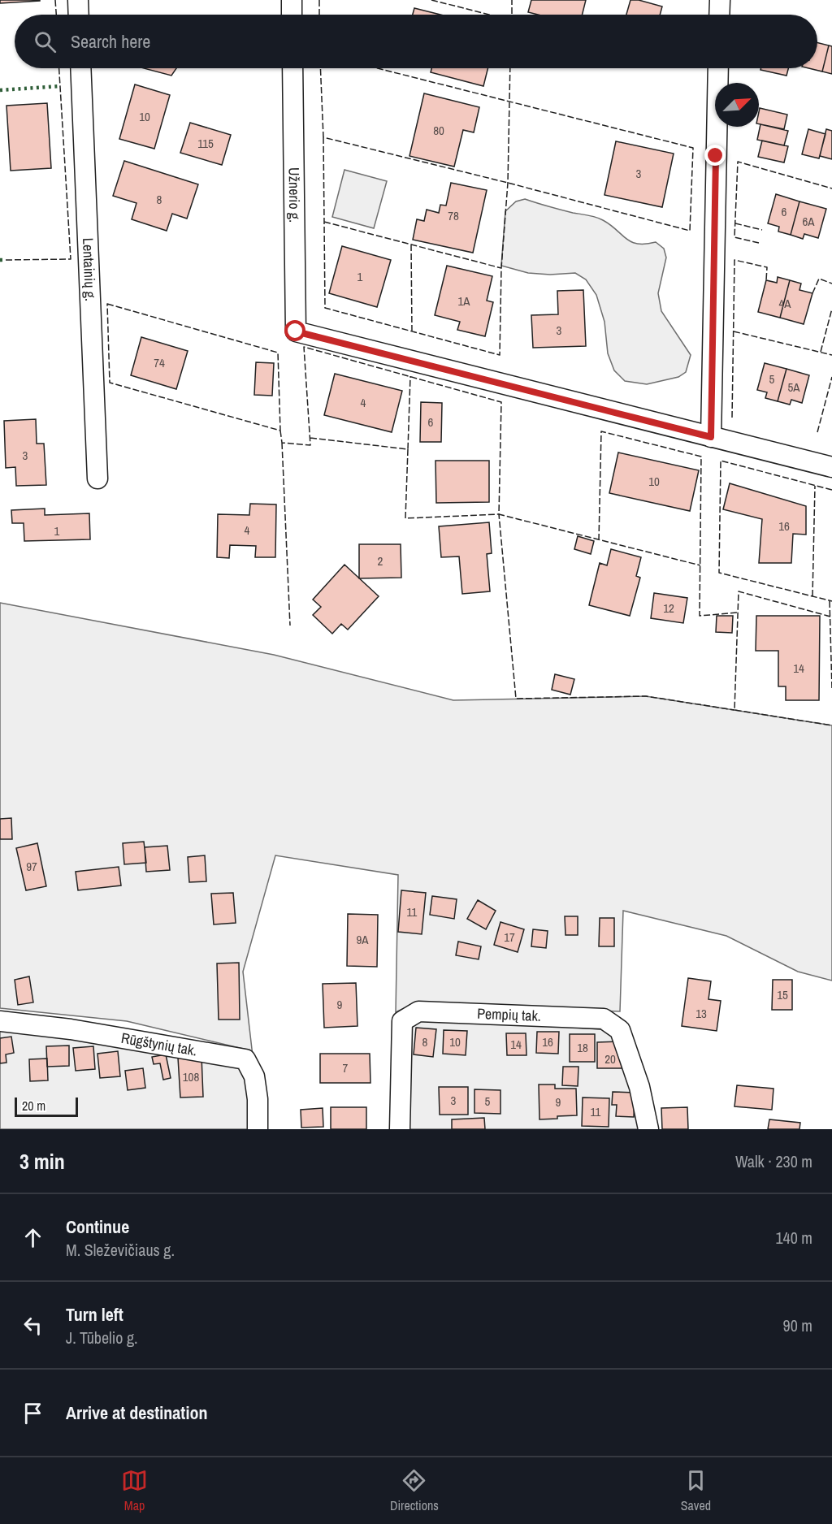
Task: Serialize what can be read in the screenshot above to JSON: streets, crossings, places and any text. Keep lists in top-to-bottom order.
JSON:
{
  "streets": {
    "street": [
      "Užnerio g.",
      "Lentainių g.",
      "Pempių tak.",
      "Rūgštynių tak."
    ]
  },
  "house_numbers": [
    "10",
    "80",
    "115",
    "3",
    "8",
    "6",
    "78",
    "6A",
    "1",
    "1A",
    "4A",
    "3",
    "74",
    "5",
    "5A",
    "4",
    "6",
    "3",
    "10",
    "16",
    "4",
    "1",
    "2",
    "12",
    "14",
    "97",
    "11",
    "17",
    "9A",
    "15",
    "9",
    "13",
    "8",
    "10",
    "16",
    "14",
    "18",
    "20",
    "7",
    "108",
    "3",
    "5",
    "9",
    "11"
  ],
  "scale_bar": "20 m",
  "north": "top right",
  "page": {
    "search": "Search here",
    "scale": "20 m",
    "heading": ["3 min", "Walk · 230 m"],
    "list": [
      ["Continue", "M. Sleževičiaus g.", "140 m"],
      ["Turn left", "J. Tūbelio g.", "90 m"],
      "Arrive at destination"
    ],
    "nav": ["Map", "Directions", "Saved"]
  }
}
